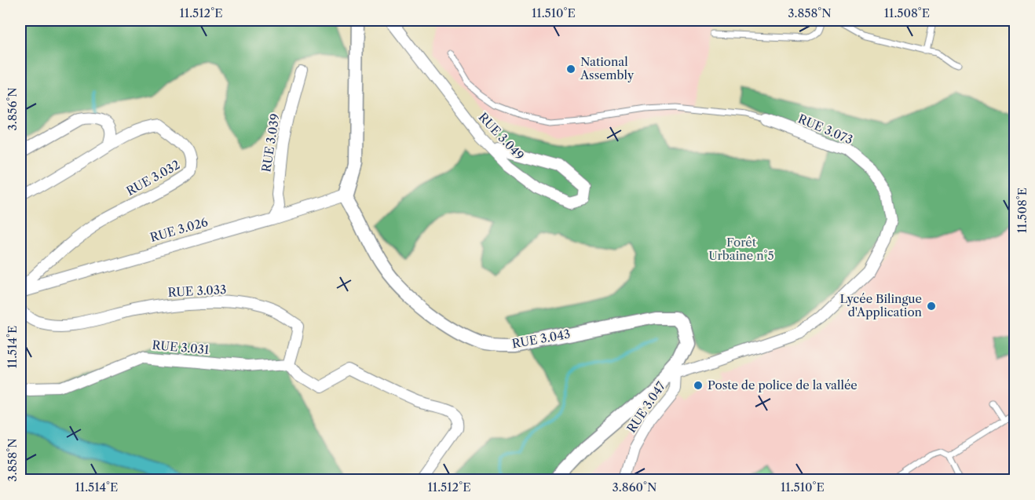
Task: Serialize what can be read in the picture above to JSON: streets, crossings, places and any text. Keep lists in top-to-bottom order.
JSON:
{
  "streets": {
    "street": [
      "RUE 3.073",
      "RUE 3.049",
      "RUE 3.039",
      "RUE 3.032",
      "RUE 3.026",
      "RUE 3.033",
      "RUE 3.043",
      "RUE 3.031",
      "RUE 3.047"
    ]
  },
  "crossings": [
    ["RUE 3.073", "RUE 3.043"],
    ["RUE 3.073", "RUE 3.047"],
    ["RUE 3.039", "RUE 3.026"],
    ["RUE 3.032", "RUE 3.026"],
    ["RUE 3.026", "RUE 3.043"],
    ["RUE 3.033", "RUE 3.031"],
    ["RUE 3.043", "RUE 3.047"]
  ],
  "parks": ["Forêt Urbaine n°5"],
  "places": ["National Assembly", "Lycée Bilingue d'Application", "Poste de police de la vallée"],
  "coordinates": [
    "11.512°E",
    "11.510°E",
    "3.858°N",
    "11.508°E",
    "3.856°N",
    "11.514°E",
    "3.860°N"
  ]
}
